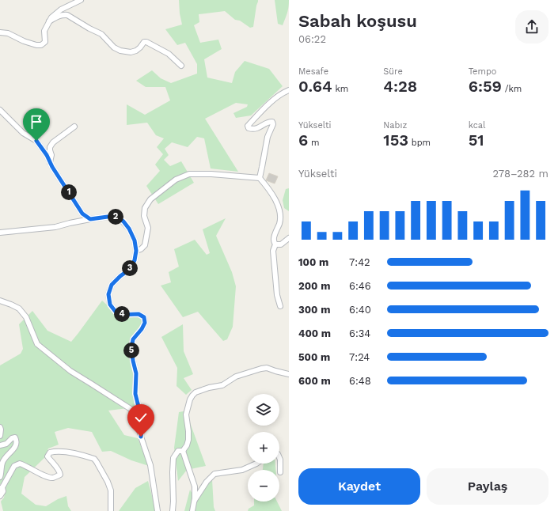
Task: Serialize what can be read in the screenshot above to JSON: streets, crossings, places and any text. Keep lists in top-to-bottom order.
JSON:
{
  "page": {
    "heading": ["Sabah koşusu", "06:22"],
    "stats": [
      ["Mesafe", "0.64 km"],
      ["Süre", "4:28"],
      ["Tempo", "6:59 /km"],
      ["Yükselti", "6 m"],
      ["Nabız", "153 bpm"],
      ["kcal", "51"]
    ],
    "chart": ["Yükselti", "278–282 m"],
    "pins": [
      "1",
      "2",
      "3",
      "4",
      "5"
    ],
    "list": [
      {
        "name": "100 m",
        "note": "7:42"
      },
      {
        "name": "200 m",
        "note": "6:46"
      },
      {
        "name": "300 m",
        "note": "6:40"
      },
      {
        "name": "400 m",
        "note": "6:34"
      },
      {
        "name": "500 m",
        "note": "7:24"
      },
      {
        "name": "600 m",
        "note": "6:48"
      }
    ],
    "map_buttons": ["+", "−"],
    "buttons": ["Kaydet", "Paylaş"]
  }
}
